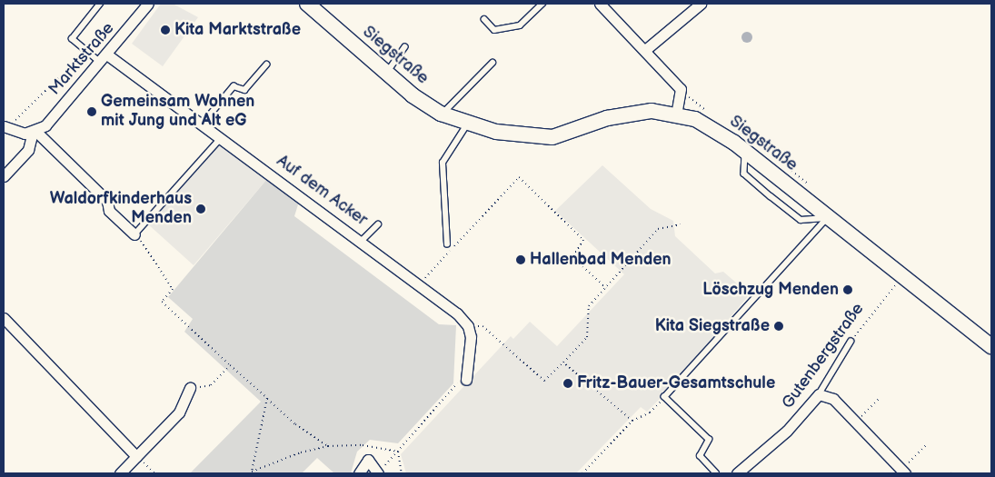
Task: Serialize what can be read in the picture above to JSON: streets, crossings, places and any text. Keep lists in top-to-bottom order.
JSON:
{
  "streets": {
    "main road": ["Siegstraße"],
    "street": ["Marktstraße", "Auf dem Acker", "Gutenbergstraße"]
  },
  "crossings": [
    ["Siegstraße", "Gutenbergstraße"],
    ["Marktstraße", "Auf dem Acker"]
  ],
  "places": [
    "Kita Marktstraße",
    "Gemeinsam Wohnen mit Jung und Alt eG",
    "Waldorfkinderhaus Menden",
    "Hallenbad Menden",
    "Löschzug Menden",
    "Kita Siegstraße",
    "Fritz-Bauer-Gesamtschule"
  ]
}
